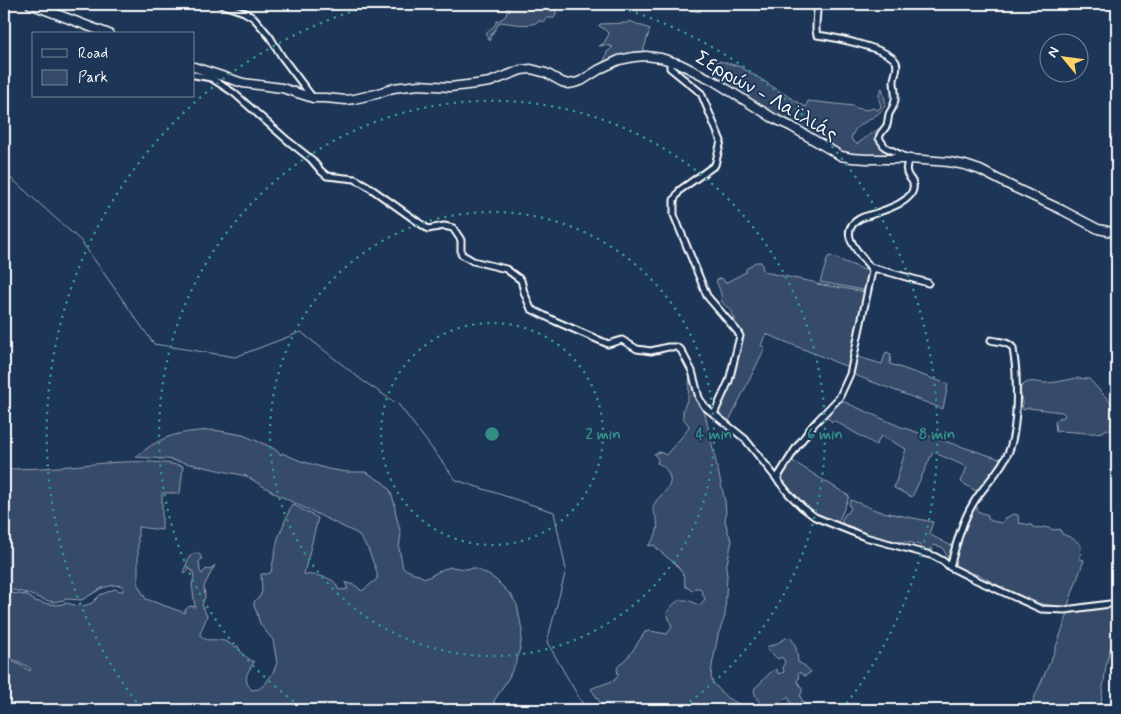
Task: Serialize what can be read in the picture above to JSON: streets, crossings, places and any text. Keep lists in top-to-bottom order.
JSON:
{
  "streets": {
    "main road": ["Σερρών - Λαϊλιάς"]
  },
  "legend": ["Road", "Park"],
  "north": "top left",
  "rings": [
    "2 min",
    "4 min",
    "6 min",
    "8 min"
  ]
}
